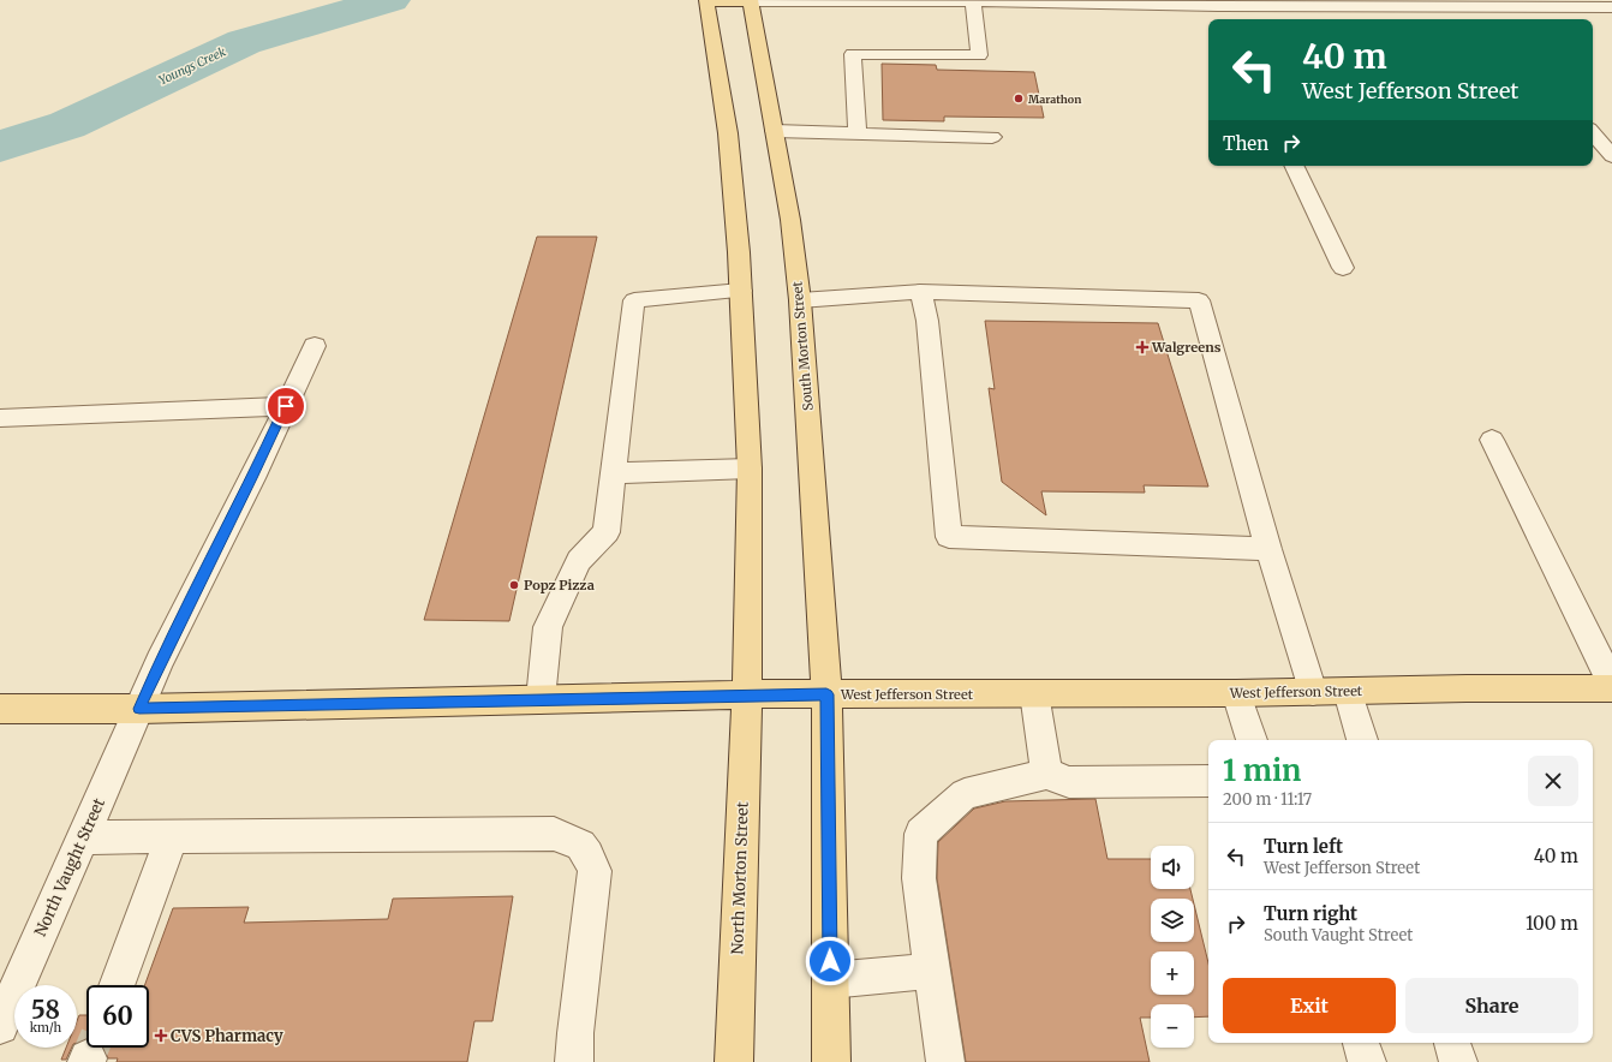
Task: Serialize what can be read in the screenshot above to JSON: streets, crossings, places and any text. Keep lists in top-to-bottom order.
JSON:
{
  "streets": {
    "main road": ["South Morton Street", "West Jefferson Street", "North Morton Street"],
    "street": ["North Vaught Street"]
  },
  "crossings": [
    ["South Morton Street", "West Jefferson Street"],
    ["West Jefferson Street", "North Vaught Street"],
    ["West Jefferson Street", "North Morton Street"]
  ],
  "water": ["Youngs Creek"],
  "places": {
    "other": ["Marathon", "Popz Pizza"],
    "health": ["Walgreens", "CVS Pharmacy"]
  },
  "page": {
    "turn": ["40 m", "West Jefferson Street"],
    "then": "Then",
    "heading": ["1 min", "200 m · 11:17"],
    "list": [
      {
        "name": "Turn left",
        "note": "West Jefferson Street",
        "value": "40 m"
      },
      {
        "name": "Turn right",
        "note": "South Vaught Street",
        "value": "100 m"
      }
    ],
    "map_buttons": ["+", "−"],
    "buttons": ["Exit", "Share"],
    "speed": "58 km/h",
    "limit": "60"
  }
}
